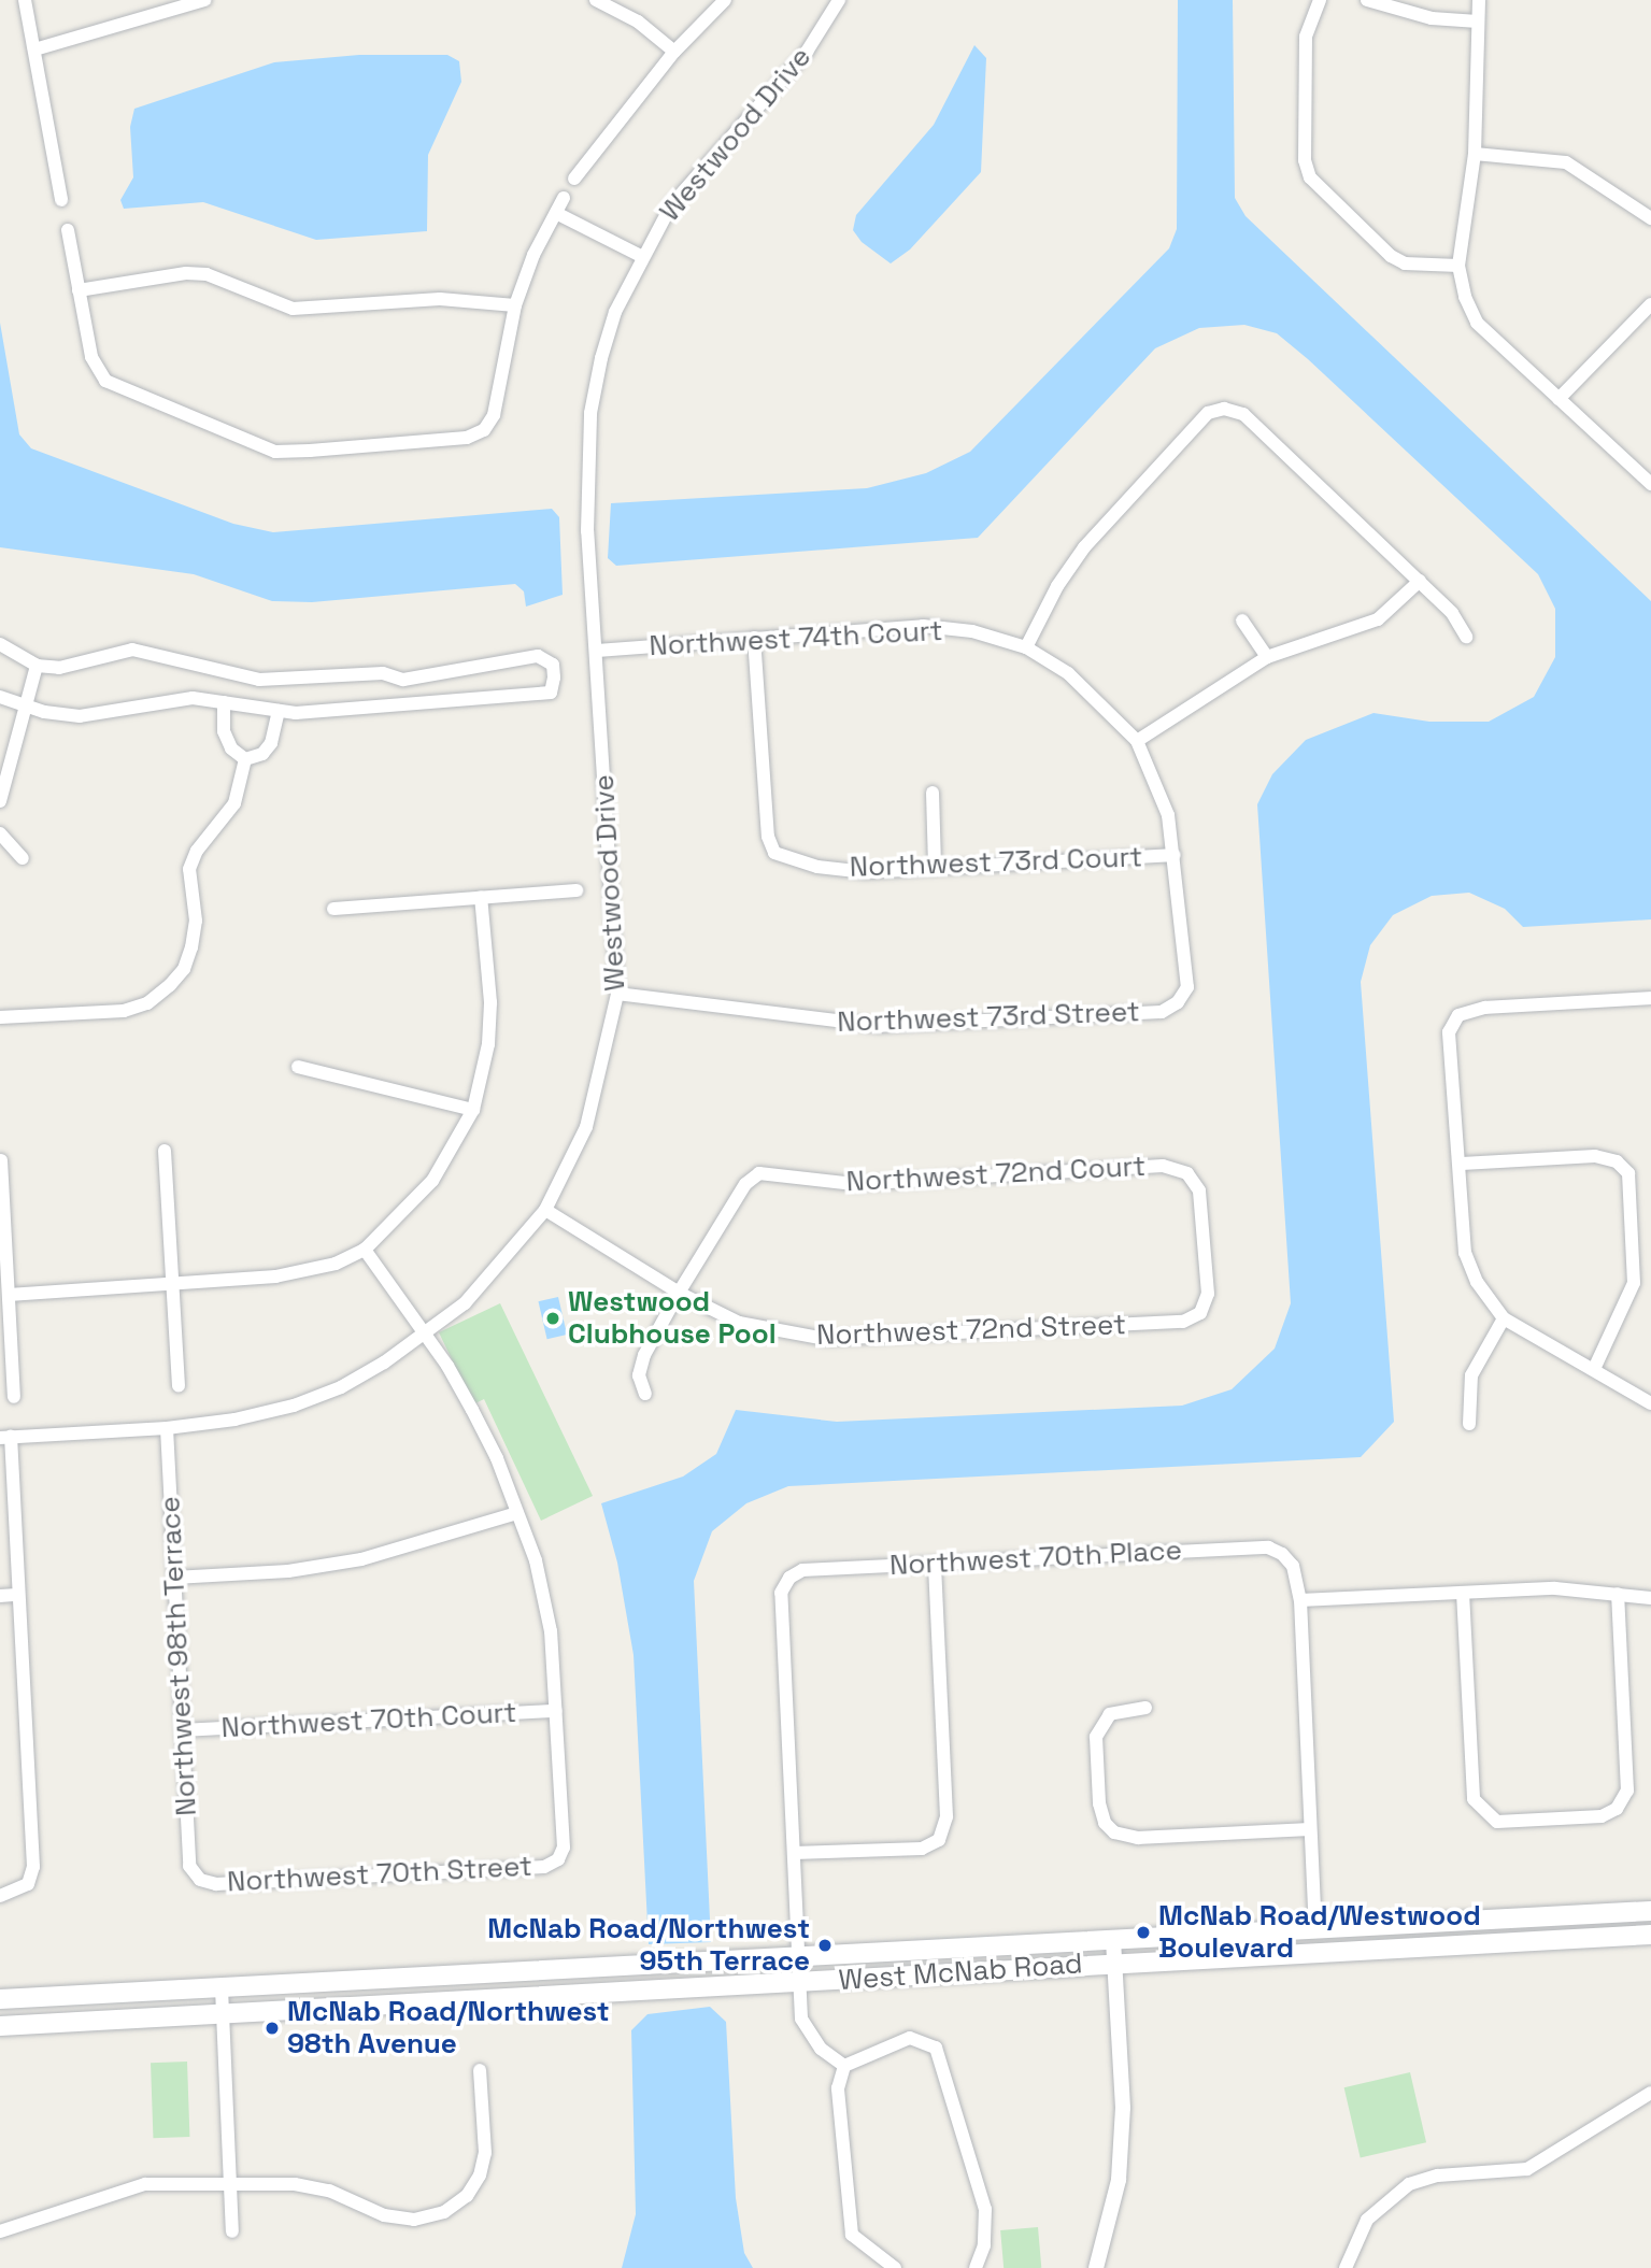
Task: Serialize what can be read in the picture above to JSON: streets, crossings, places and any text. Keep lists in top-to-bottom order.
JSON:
{
  "streets": {
    "main road": ["West McNab Road"],
    "street": [
      "Westwood Drive",
      "Northwest 74th Court",
      "Northwest 73rd Court",
      "Northwest 73rd Street",
      "Northwest 72nd Court",
      "Northwest 72nd Street",
      "Northwest 70th Place",
      "Northwest 98th Terrace",
      "Northwest 70th Court",
      "Northwest 70th Street"
    ]
  },
  "crossings": [
    ["Westwood Drive", "Northwest 74th Court"],
    ["Westwood Drive", "Northwest 73rd Street"],
    ["Westwood Drive", "Northwest 72nd Street"],
    ["Westwood Drive", "Northwest 98th Terrace"],
    ["Northwest 74th Court", "Northwest 73rd Court"],
    ["Northwest 73rd Court", "Northwest 73rd Street"],
    ["Northwest 72nd Court", "Northwest 72nd Street"],
    ["Northwest 98th Terrace", "Northwest 70th Court"],
    ["Northwest 98th Terrace", "Northwest 70th Street"],
    ["Northwest 70th Court", "Northwest 70th Street"]
  ],
  "places": [
    "Westwood Clubhouse Pool",
    "McNab Road/Westwood Boulevard",
    "McNab Road/Northwest 95th Terrace",
    "McNab Road/Northwest 98th Avenue"
  ]
}
